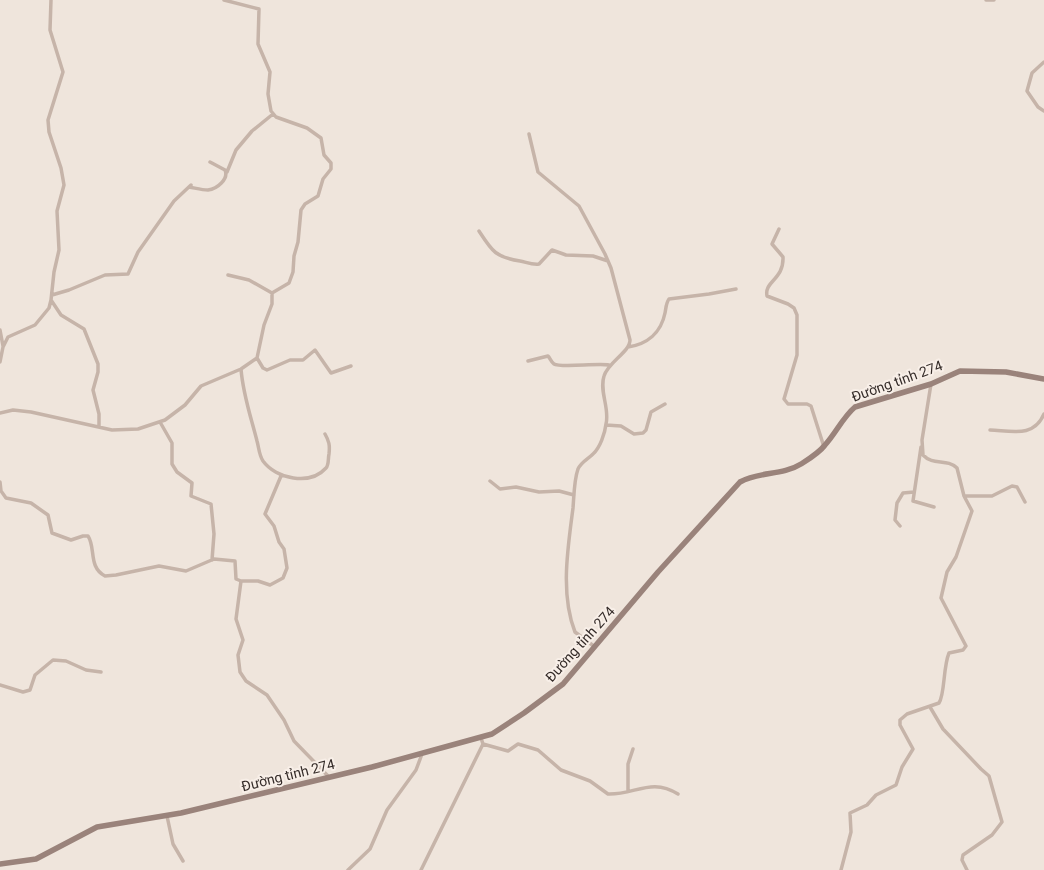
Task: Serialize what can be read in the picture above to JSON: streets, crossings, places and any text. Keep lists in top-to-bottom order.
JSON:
{
  "streets": {
    "main road": ["Đường tỉnh 274"]
  }
}
